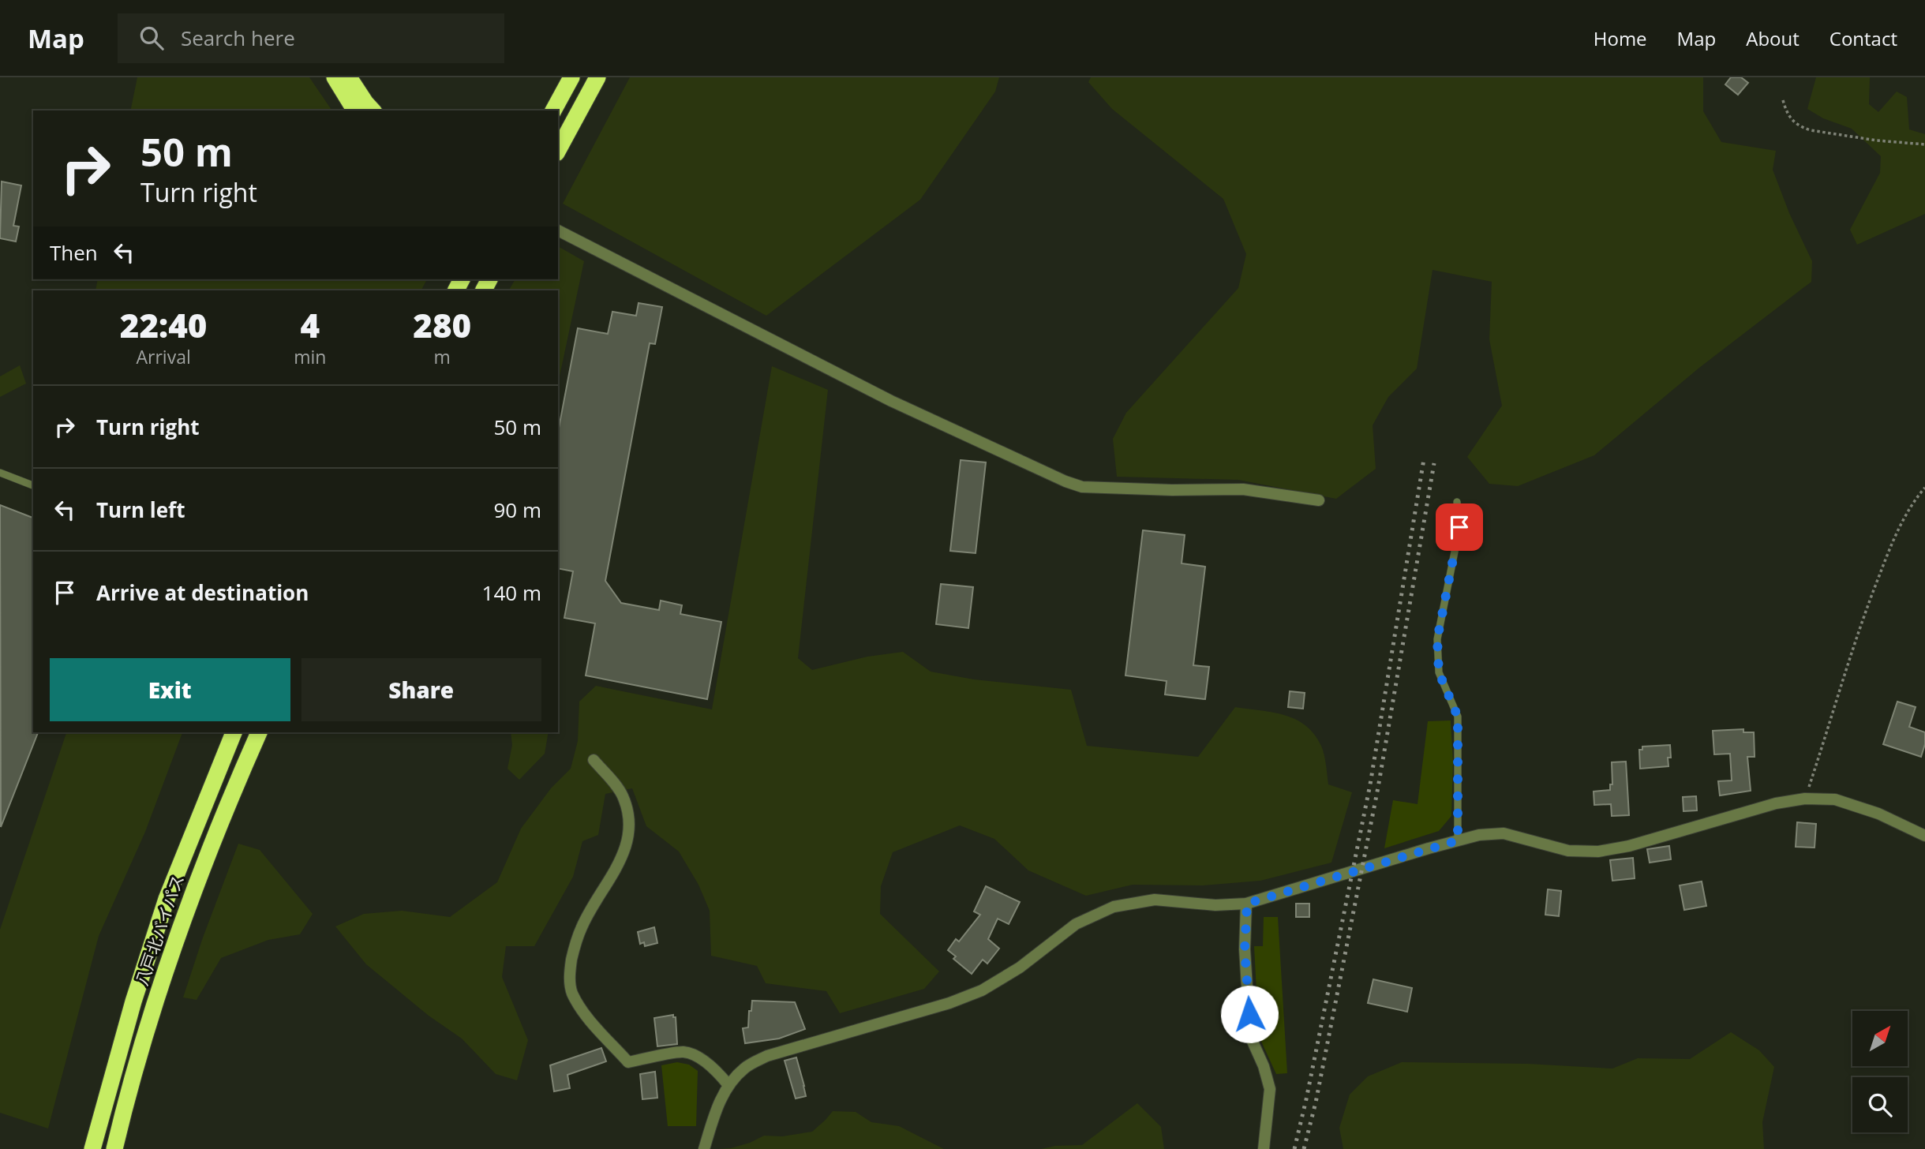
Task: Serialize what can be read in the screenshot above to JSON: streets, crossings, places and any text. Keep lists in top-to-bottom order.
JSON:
{
  "streets": {
    "highway": ["八戸北バイパス"]
  },
  "north": "top right",
  "page": {
    "header": "Map",
    "search": "Search here",
    "nav": [
      "Home",
      "Map",
      "About",
      "Contact"
    ],
    "turn": ["50 m", "Turn right"],
    "then": "Then",
    "eta": [
      "22:40",
      "Arrival",
      "4",
      "min",
      "280",
      "m"
    ],
    "list": [
      {
        "name": "Turn right",
        "value": "50 m"
      },
      {
        "name": "Turn left",
        "value": "90 m"
      },
      {
        "name": "Arrive at destination",
        "value": "140 m"
      }
    ],
    "buttons": ["Exit", "Share"]
  }
}
